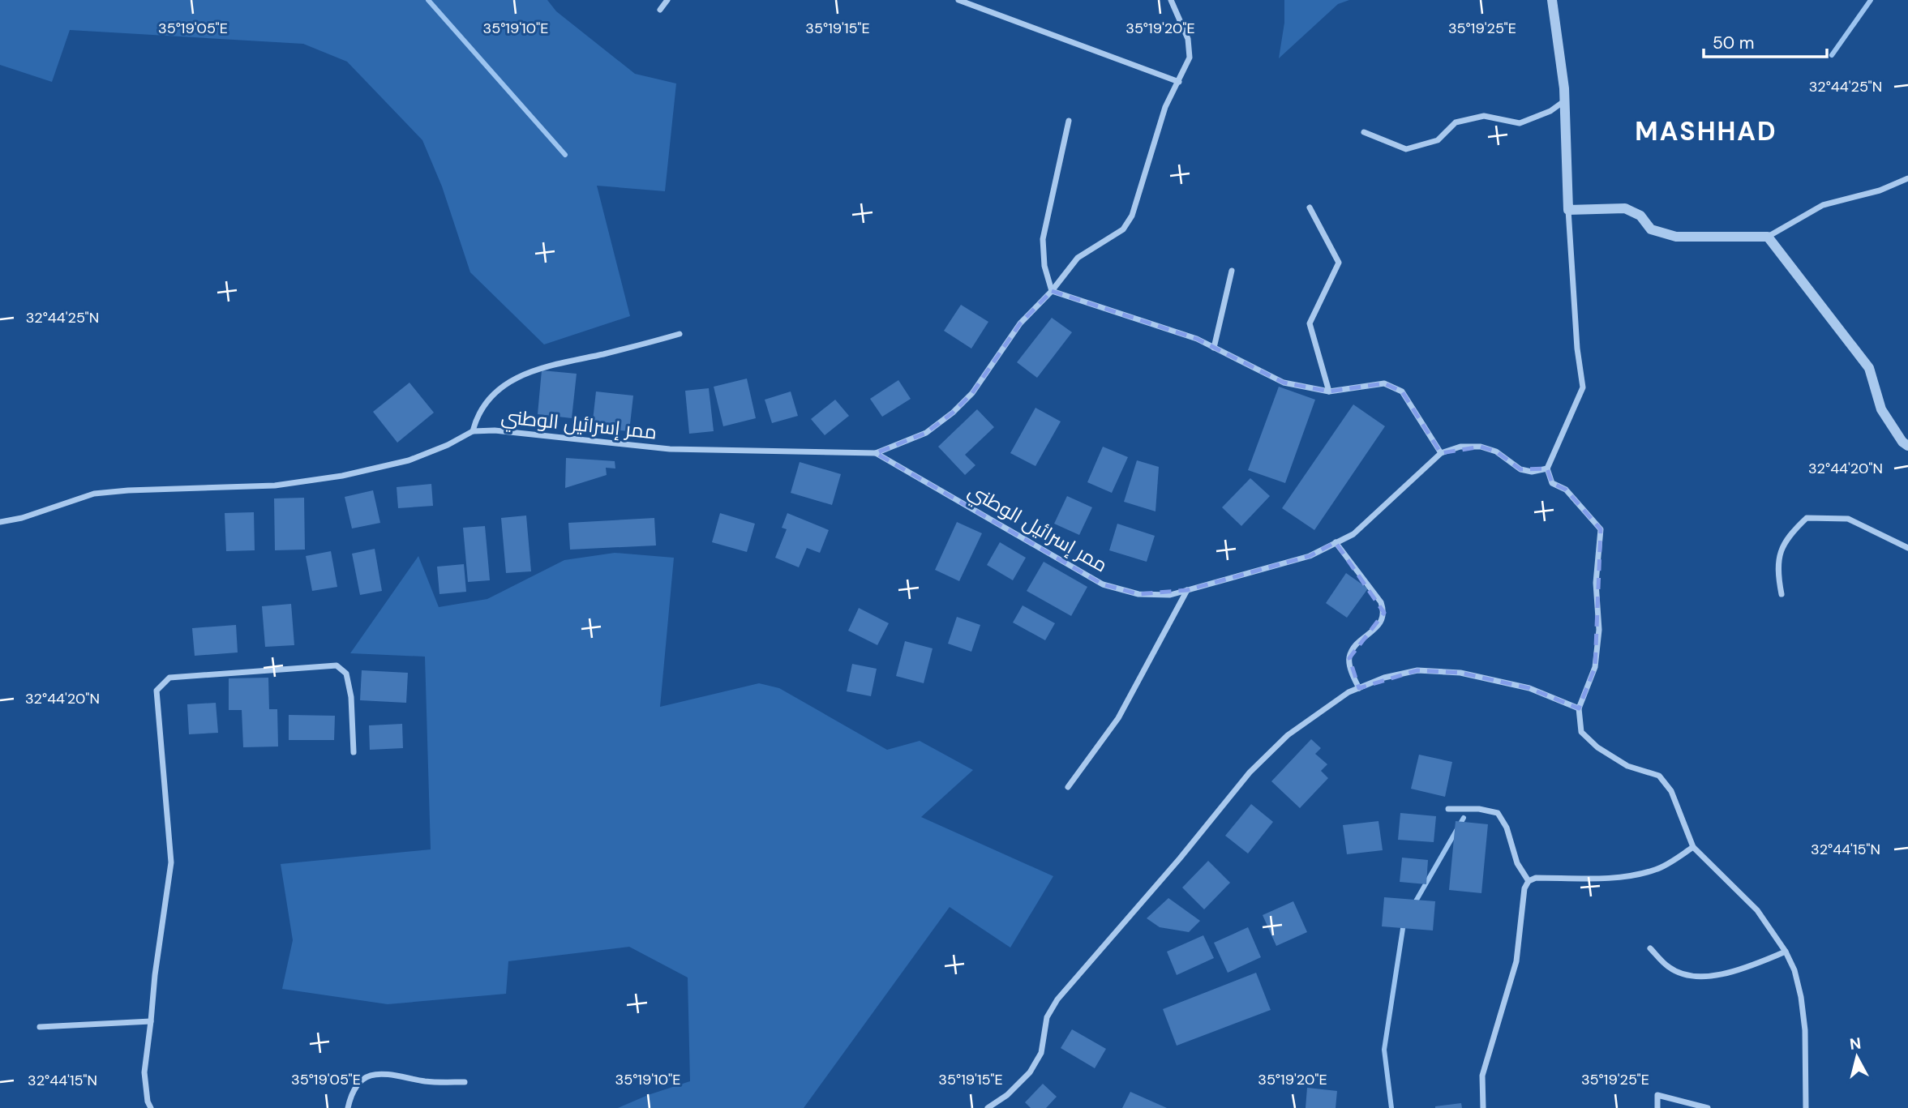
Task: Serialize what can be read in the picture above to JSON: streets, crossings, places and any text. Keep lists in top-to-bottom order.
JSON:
{
  "streets": {
    "street": ["ممر إسرائيل الوطني"]
  },
  "districts": ["MASHHAD"],
  "scale_bar": "50 m",
  "north": "top",
  "coordinates": [
    "35°19'05\"E",
    "35°19'10\"E",
    "35°19'15\"E",
    "35°19'20\"E",
    "35°19'25\"E",
    "32°44'25\"N",
    "32°44'20\"N",
    "32°44'15\"N"
  ]
}
